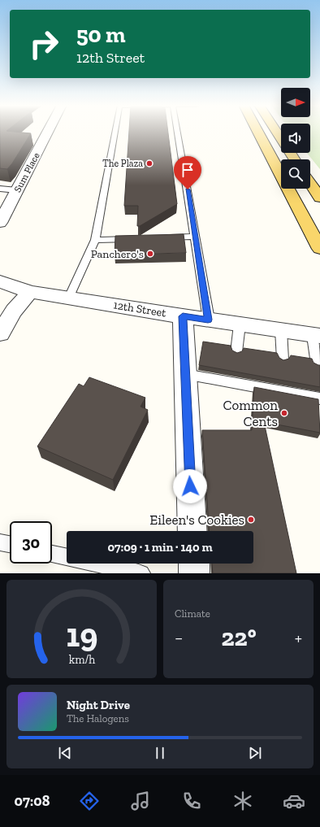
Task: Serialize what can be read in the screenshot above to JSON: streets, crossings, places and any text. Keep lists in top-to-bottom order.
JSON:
{
  "streets": {
    "street": ["Sum Place", "12th Street"]
  },
  "places": [
    "The Plaza",
    "Panchero's",
    "Common Cents",
    "Eileen's Cookies"
  ],
  "north": "right",
  "page": {
    "turn": ["50 m", "12th Street"],
    "limit": "30",
    "trip": "07:09 · 1 min · 140 m",
    "tile": "Climate",
    "heat": ["−", "22°", "+"],
    "song": ["Night Drive", "The Halogens"],
    "tabs": "07:08",
    "gauge": ["19", "km/h"]
  }
}
